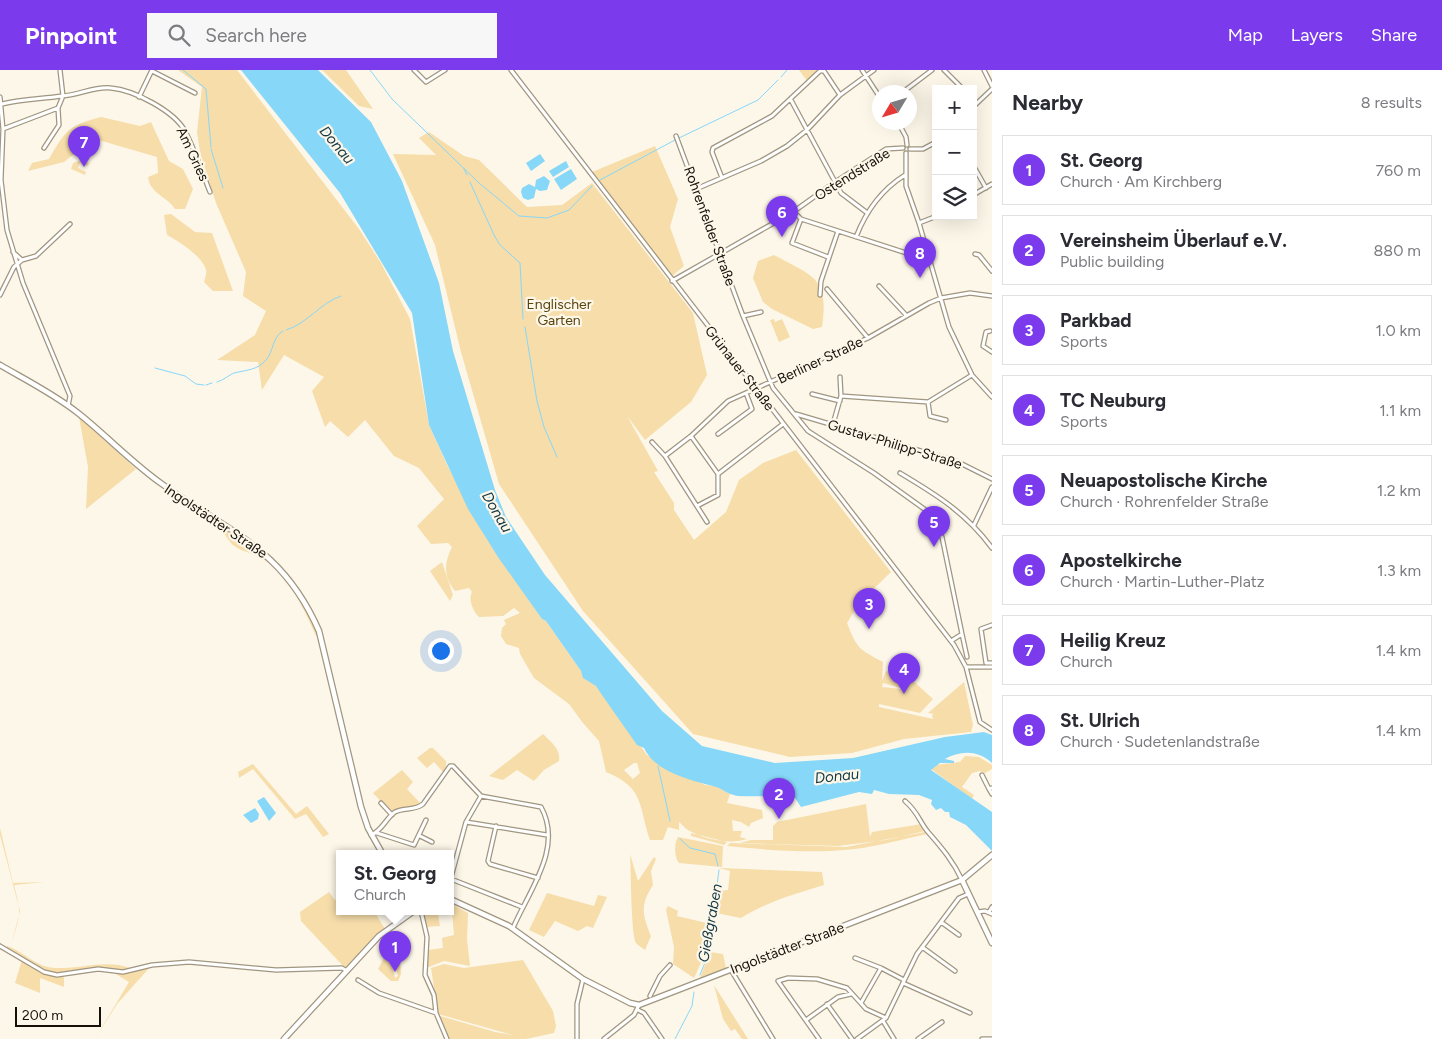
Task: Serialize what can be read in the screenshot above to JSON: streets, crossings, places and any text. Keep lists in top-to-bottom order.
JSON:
{
  "streets": {
    "main road": ["Ingolstädter Straße"],
    "street": [
      "Am Gries",
      "Ostendstraße",
      "Rohrenfelder Straße",
      "Berliner Straße",
      "Grünauer Straße",
      "Gustav-Philipp-Straße"
    ]
  },
  "crossings": [
    ["Ostendstraße", "Rohrenfelder Straße"],
    ["Ostendstraße", "Grünauer Straße"],
    ["Rohrenfelder Straße", "Berliner Straße"],
    ["Rohrenfelder Straße", "Gustav-Philipp-Straße"],
    ["Berliner Straße", "Grünauer Straße"]
  ],
  "water": ["Donau", "Gießgraben"],
  "parks": ["Englischer Garten"],
  "scale_bar": "200 m",
  "north": "bottom left",
  "page": {
    "header": "Pinpoint",
    "search": "Search here",
    "nav": ["Map", "Layers", "Share"],
    "heading": ["Nearby", "8 results"],
    "map_buttons": ["+", "−"],
    "pins": [
      "7",
      "6",
      "8",
      "5",
      "3",
      "4",
      "2",
      "1"
    ],
    "list": [
      {
        "mark": "1",
        "name": "St. Georg",
        "note": "Church · Am Kirchberg",
        "value": "760 m"
      },
      {
        "mark": "2",
        "name": "Vereinsheim Überlauf e.V.",
        "note": "Public building",
        "value": "880 m"
      },
      {
        "mark": "3",
        "name": "Parkbad",
        "note": "Sports",
        "value": "1.0 km"
      },
      {
        "mark": "4",
        "name": "TC Neuburg",
        "note": "Sports",
        "value": "1.1 km"
      },
      {
        "mark": "5",
        "name": "Neuapostolische Kirche",
        "note": "Church · Rohrenfelder Straße",
        "value": "1.2 km"
      },
      {
        "mark": "6",
        "name": "Apostelkirche",
        "note": "Church · Martin-Luther-Platz",
        "value": "1.3 km"
      },
      {
        "mark": "7",
        "name": "Heilig Kreuz",
        "note": "Church",
        "value": "1.4 km"
      },
      {
        "mark": "8",
        "name": "St. Ulrich",
        "note": "Church · Sudetenlandstraße",
        "value": "1.4 km"
      }
    ],
    "popup": ["St. Georg", "Church"],
    "scale": "200 m"
  }
}
